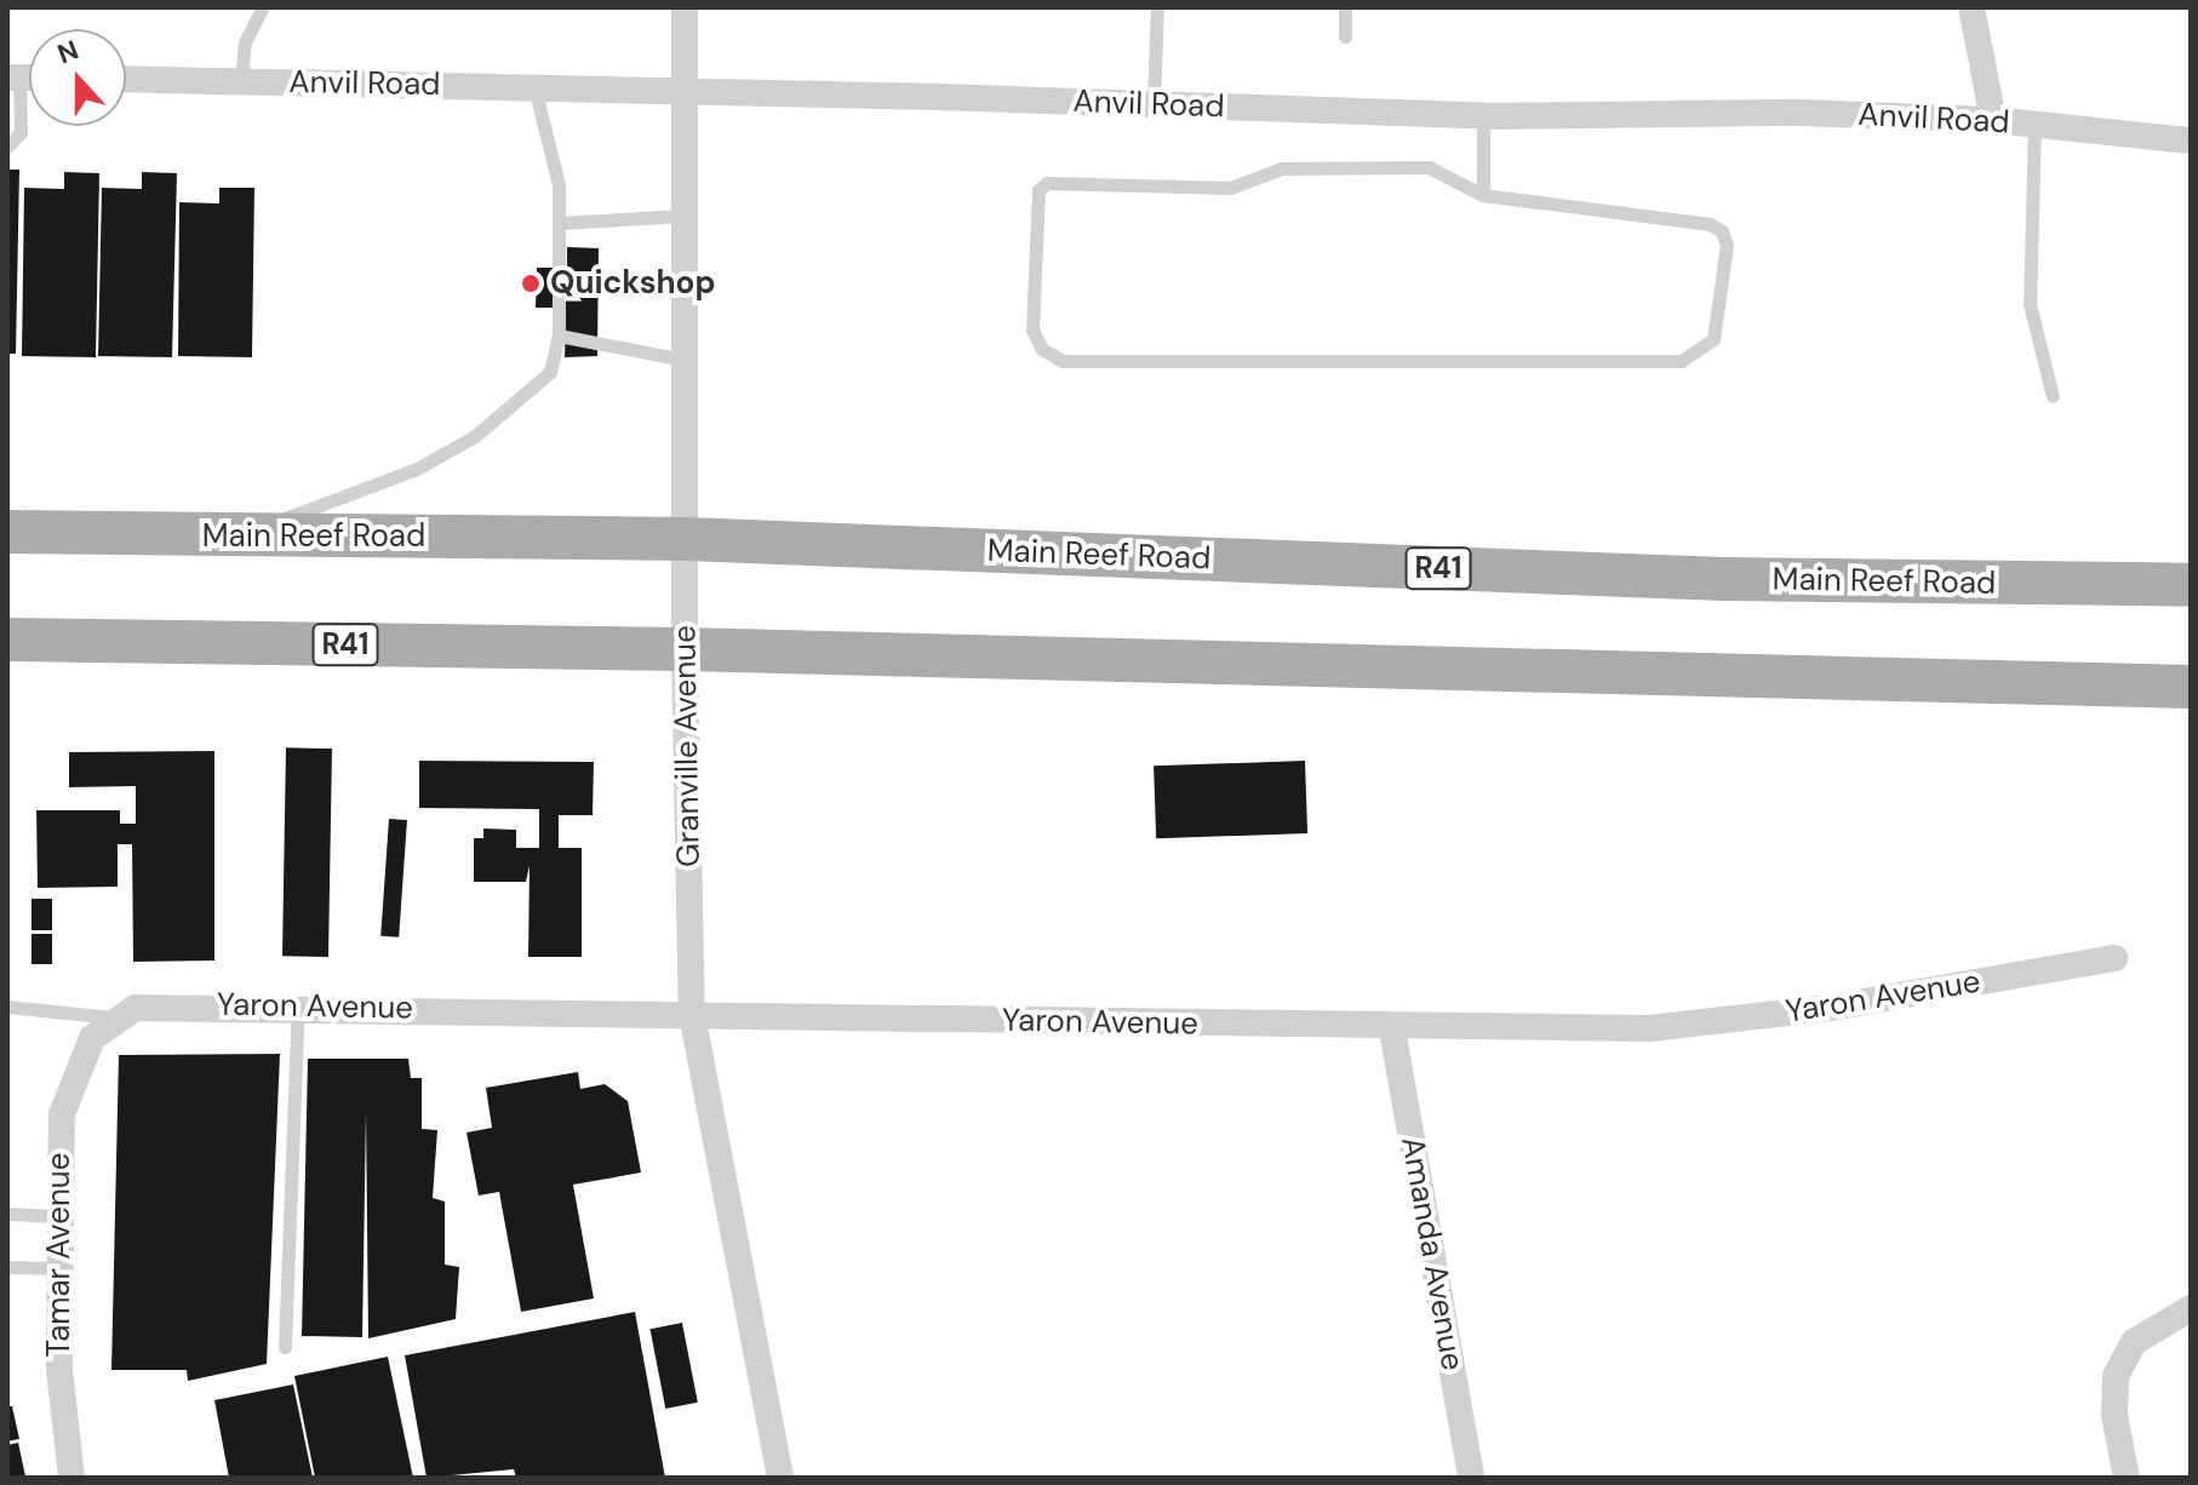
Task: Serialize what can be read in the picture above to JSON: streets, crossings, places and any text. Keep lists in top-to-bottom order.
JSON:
{
  "streets": {
    "main road": ["Main Reef Road", "R41"],
    "street": [
      "Anvil Road",
      "Granville Avenue",
      "Yaron Avenue",
      "Amanda Avenue",
      "Tamar Avenue"
    ]
  },
  "crossings": [
    ["Anvil Road", "Granville Avenue"],
    ["Main Reef Road", "Granville Avenue"],
    ["R41", "Granville Avenue"],
    ["Granville Avenue", "Yaron Avenue"],
    ["Yaron Avenue", "Amanda Avenue"],
    ["Yaron Avenue", "Tamar Avenue"]
  ],
  "places": ["Quickshop"],
  "north": "top"
}
